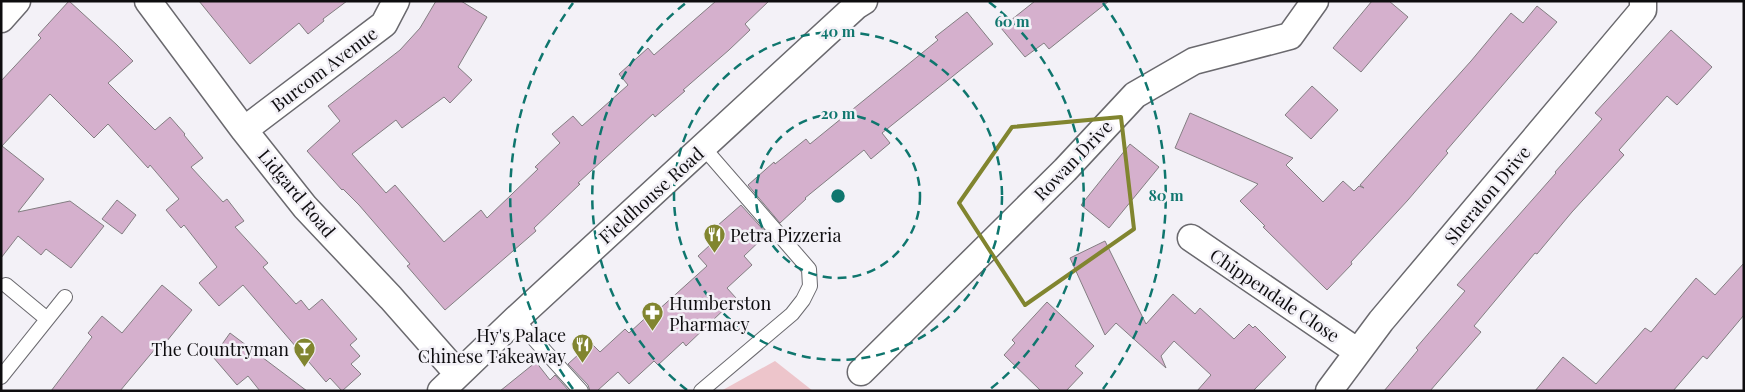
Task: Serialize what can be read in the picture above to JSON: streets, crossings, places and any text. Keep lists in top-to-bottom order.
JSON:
{
  "streets": {
    "street": [
      "Burcom Avenue",
      "Rowan Drive",
      "Lidgard Road",
      "Fieldhouse Road",
      "Sheraton Drive",
      "Chippendale Close"
    ]
  },
  "crossings": [
    ["Burcom Avenue", "Lidgard Road"],
    ["Lidgard Road", "Fieldhouse Road"],
    ["Sheraton Drive", "Chippendale Close"]
  ],
  "places": {
    "restaurant": ["Petra Pizzeria", "Hy's Palace Chinese Takeaway"],
    "pharmacy": ["Humberston Pharmacy"],
    "bar": ["The Countryman"]
  },
  "rings": [
    "60 m",
    "40 m",
    "20 m",
    "80 m"
  ]
}
